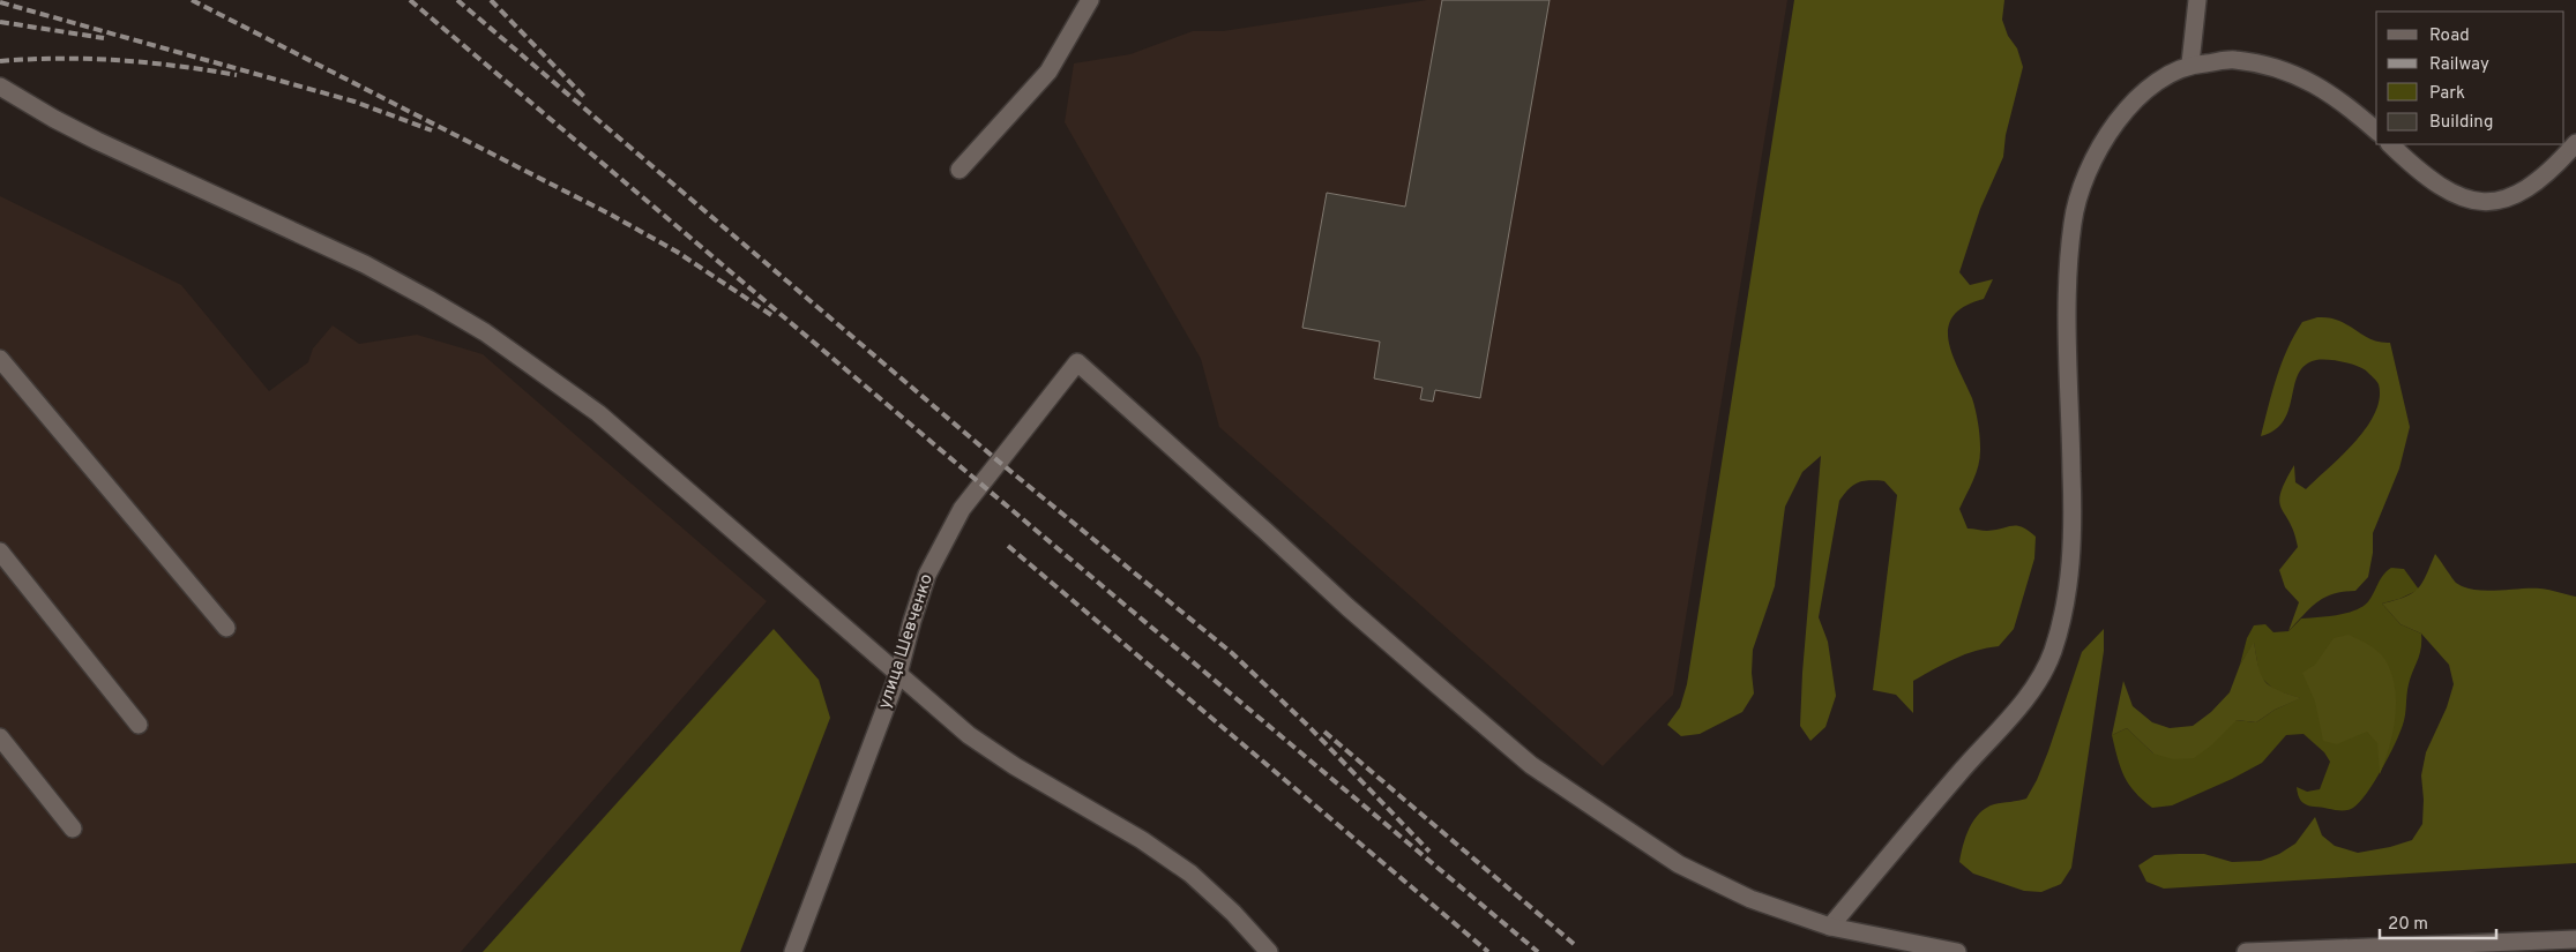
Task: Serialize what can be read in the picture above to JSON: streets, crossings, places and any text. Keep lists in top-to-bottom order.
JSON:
{
  "streets": {
    "street": ["улица Шевченко"]
  },
  "legend": [
    "Road",
    "Railway",
    "Park",
    "Building"
  ],
  "scale_bar": "20 m"
}
